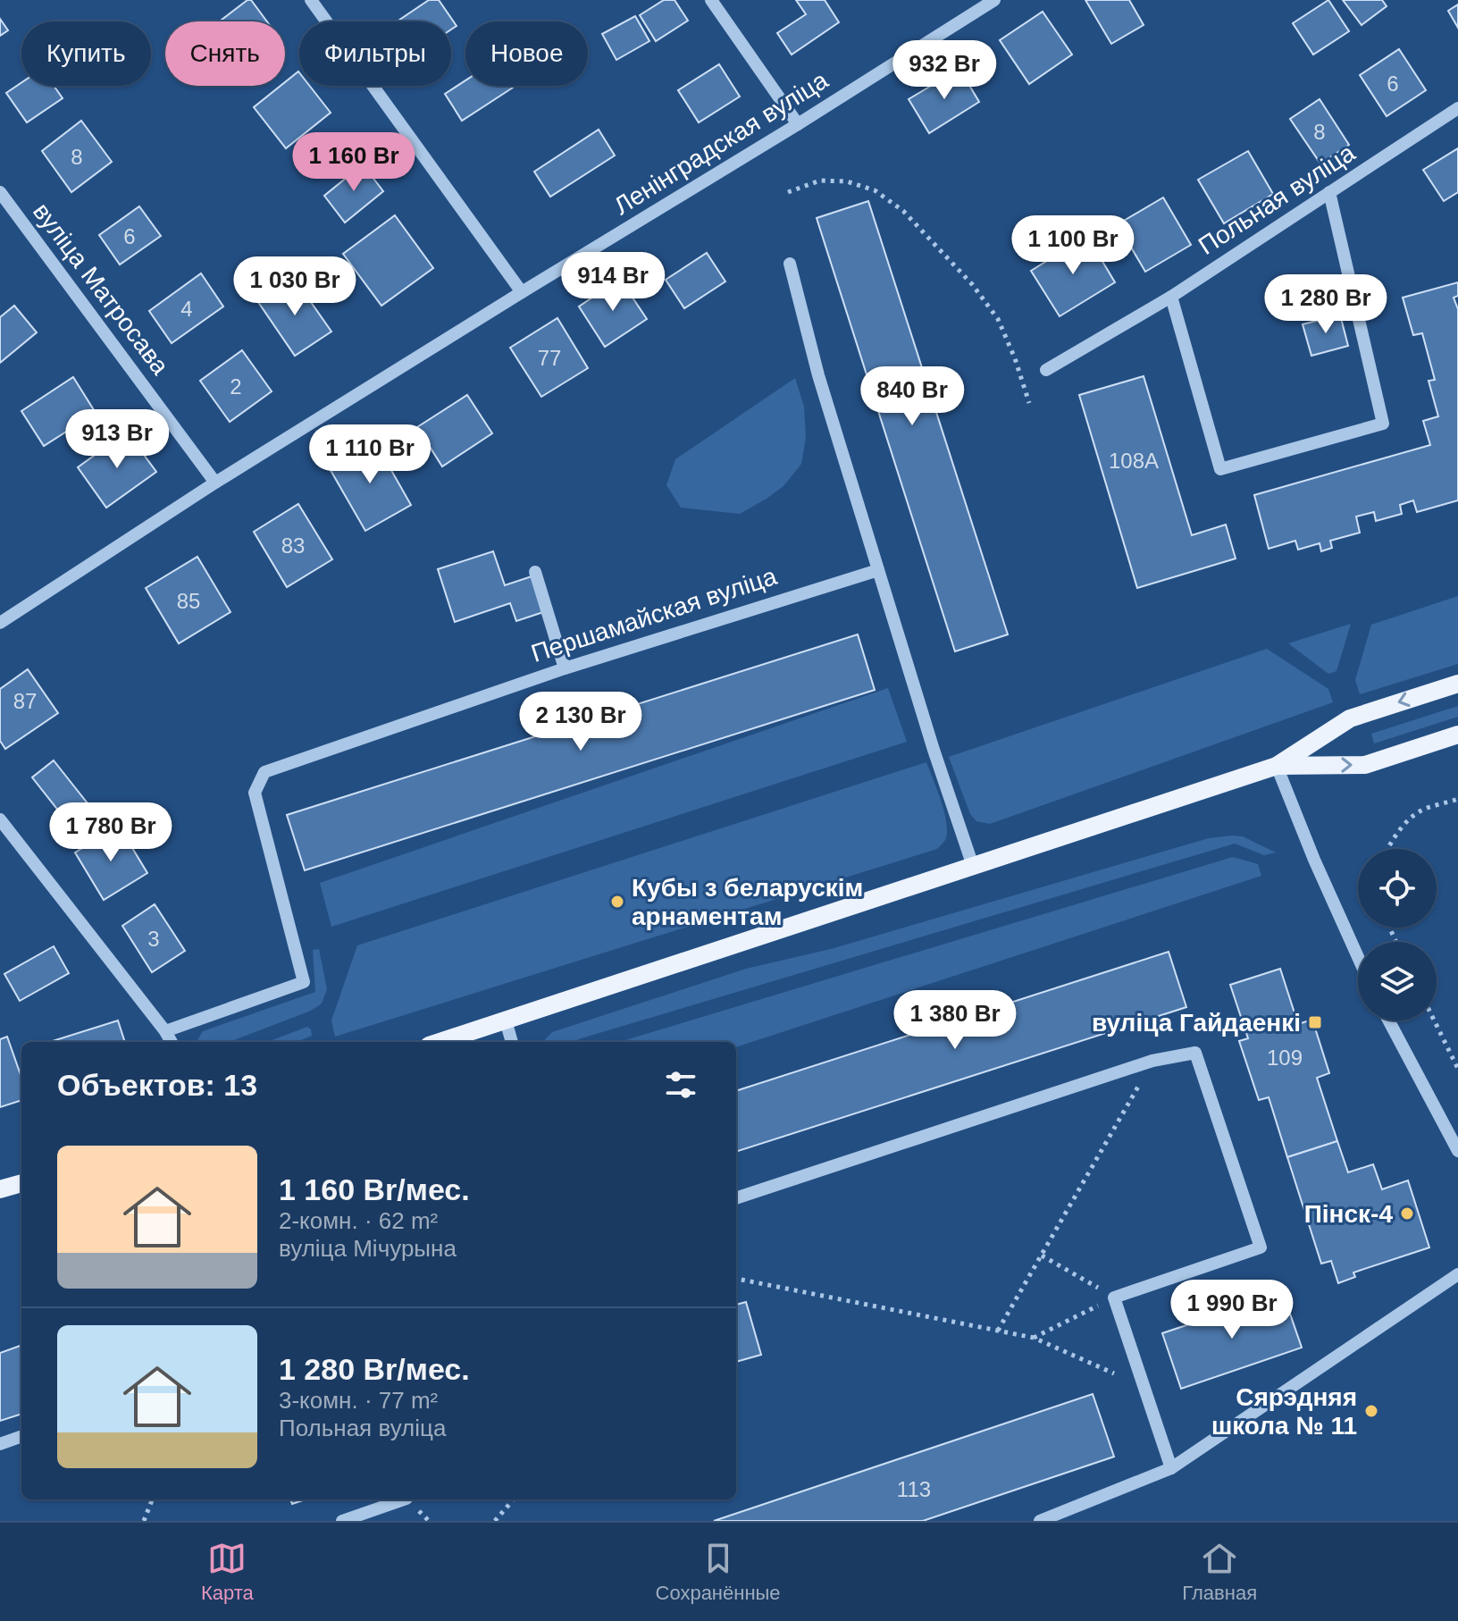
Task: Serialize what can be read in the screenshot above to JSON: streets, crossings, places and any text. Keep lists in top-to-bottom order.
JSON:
{
  "streets": {
    "street": [
      "Ленінградская вуліца",
      "Польная вуліца",
      "вуліца Матросава",
      "Першамайская вуліца"
    ]
  },
  "crossings": [
    ["Ленінградская вуліца", "вуліца Матросава"]
  ],
  "places": {
    "other": ["Кубы з беларускім арнаментам", "Пінск-4", "Сярэдняя школа № 11"],
    "transit": ["вуліца Гайдаенкі"]
  },
  "house_numbers": [
    "6",
    "8",
    "8",
    "6",
    "4",
    "77",
    "2",
    "108А",
    "83",
    "85",
    "87",
    "3",
    "109",
    "113"
  ],
  "page": {
    "chip": [
      "Купить",
      "Снять",
      "Фильтры",
      "Новое"
    ],
    "price": [
      "932 Br",
      "1 160 Br",
      "1 100 Br",
      "914 Br",
      "1 030 Br",
      "1 280 Br",
      "840 Br",
      "913 Br",
      "1 110 Br",
      "2 130 Br",
      "1 780 Br",
      "1 380 Br",
      "1 990 Br"
    ],
    "heading": "Объектов: 13",
    "list": [
      {
        "name": "1 160 Br/мес.",
        "note": "2-комн. · 62 m² · вуліца Мічурына"
      },
      {
        "name": "1 280 Br/мес.",
        "note": "3-комн. · 77 m² · Польная вуліца"
      }
    ],
    "tabs": ["Карта", "Сохранённые", "Главная"]
  }
}
